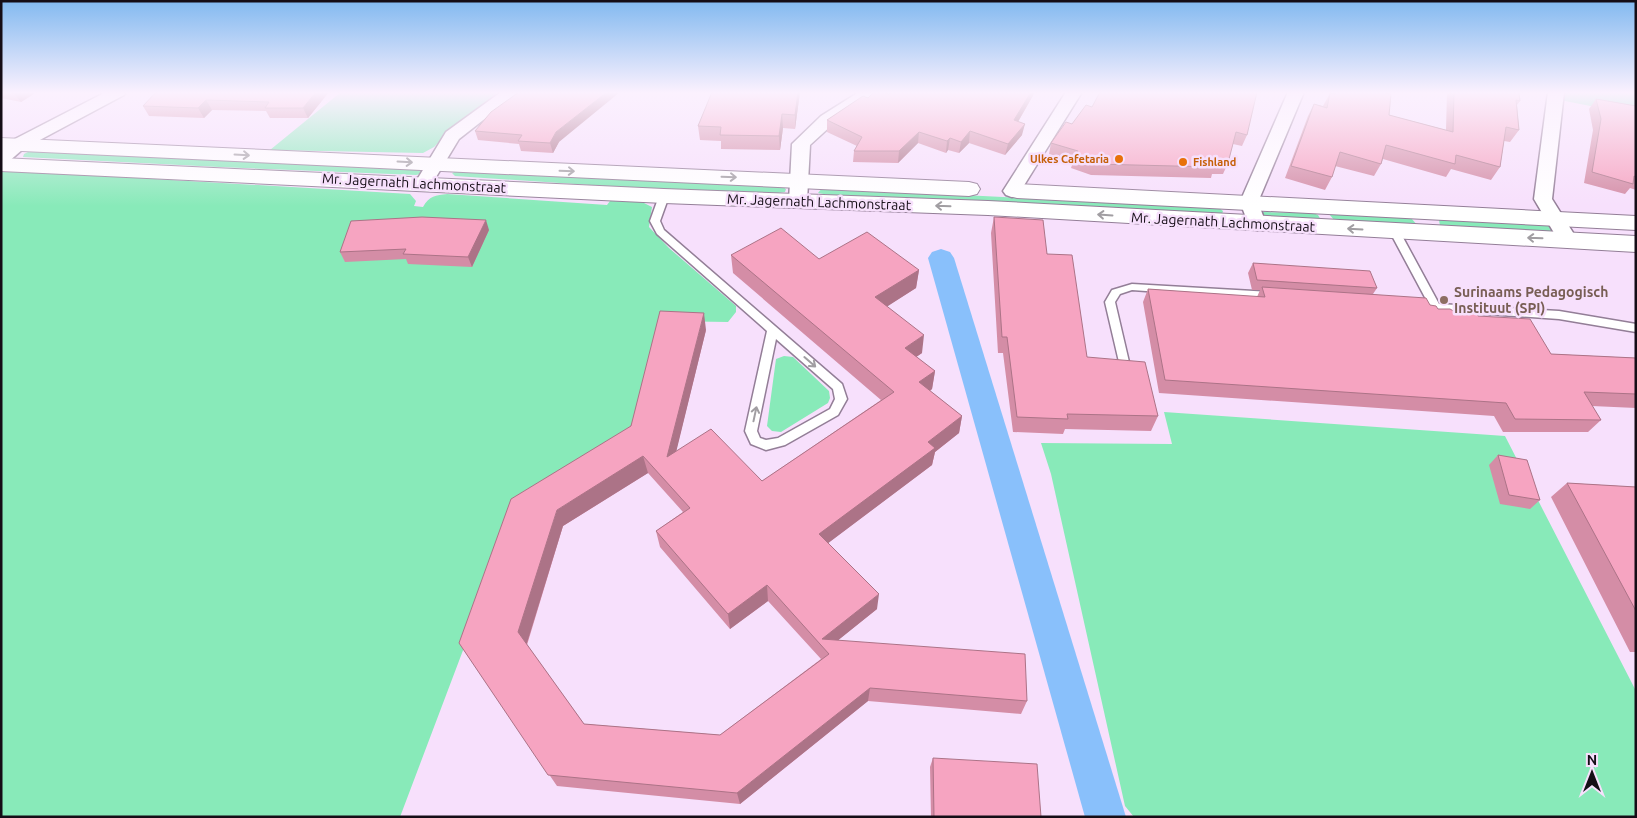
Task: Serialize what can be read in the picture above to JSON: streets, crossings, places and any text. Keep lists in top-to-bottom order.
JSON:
{
  "streets": {
    "main road": ["Mr. Jagernath Lachmonstraat"]
  },
  "places": ["Ulkes Cafetaria", "Fishland", "Surinaams Pedagogisch Instituut (SPI)"],
  "north": "top"
}
